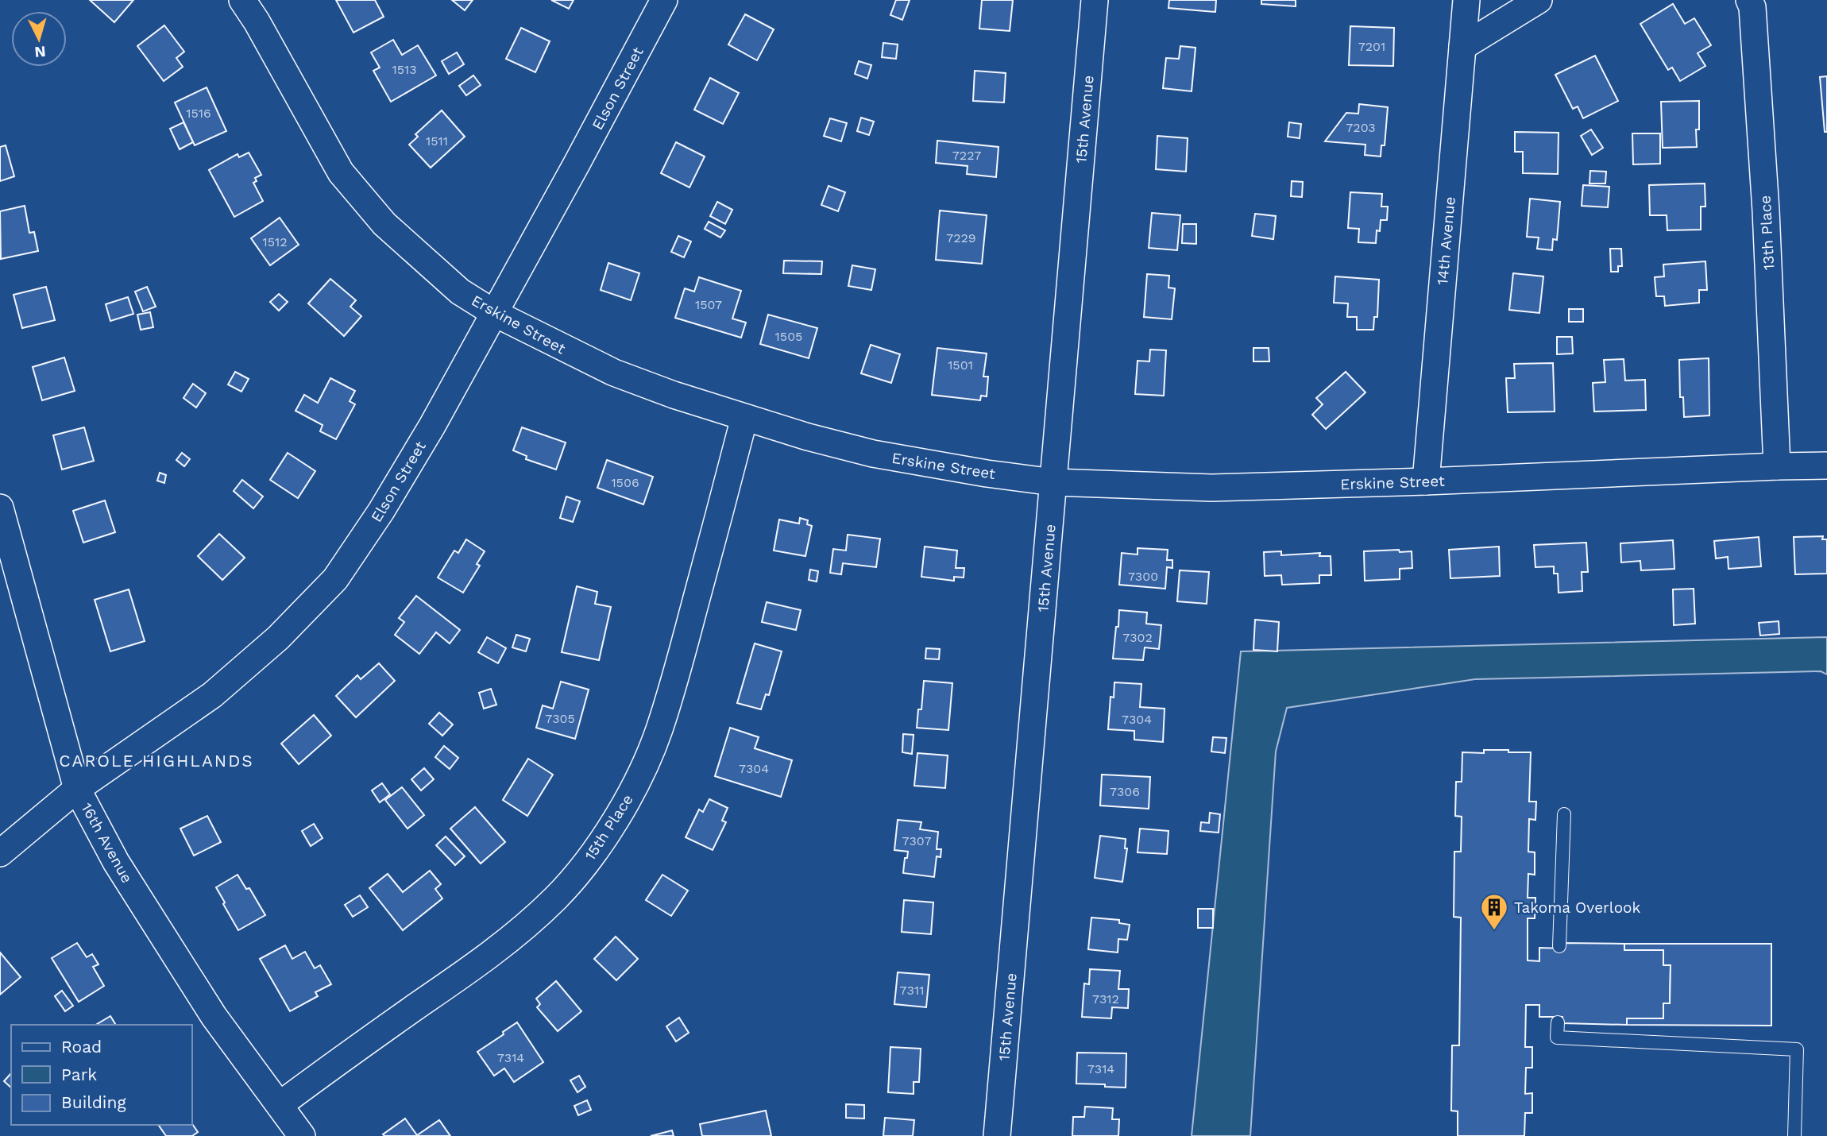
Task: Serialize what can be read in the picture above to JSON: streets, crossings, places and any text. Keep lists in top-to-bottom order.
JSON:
{
  "streets": {
    "street": [
      "Elson Street",
      "15th Avenue",
      "13th Place",
      "14th Avenue",
      "Erskine Street",
      "15th Place",
      "16th Avenue"
    ]
  },
  "crossings": [
    ["Elson Street", "Erskine Street"],
    ["Elson Street", "16th Avenue"],
    ["15th Avenue", "Erskine Street"],
    ["13th Place", "Erskine Street"],
    ["14th Avenue", "Erskine Street"],
    ["Erskine Street", "15th Place"],
    ["15th Place", "16th Avenue"]
  ],
  "districts": ["CAROLE HIGHLANDS"],
  "places": {
    "building": ["Takoma Overlook"]
  },
  "house_numbers": [
    "7201",
    "1513",
    "1516",
    "7203",
    "1511",
    "7227",
    "7229",
    "1512",
    "1507",
    "1505",
    "1501",
    "1506",
    "7300",
    "7302",
    "7305",
    "7304",
    "7304",
    "7306",
    "7307",
    "7311",
    "7312",
    "7314",
    "7314"
  ],
  "legend": ["Road", "Park", "Building"],
  "north": "bottom"
}
